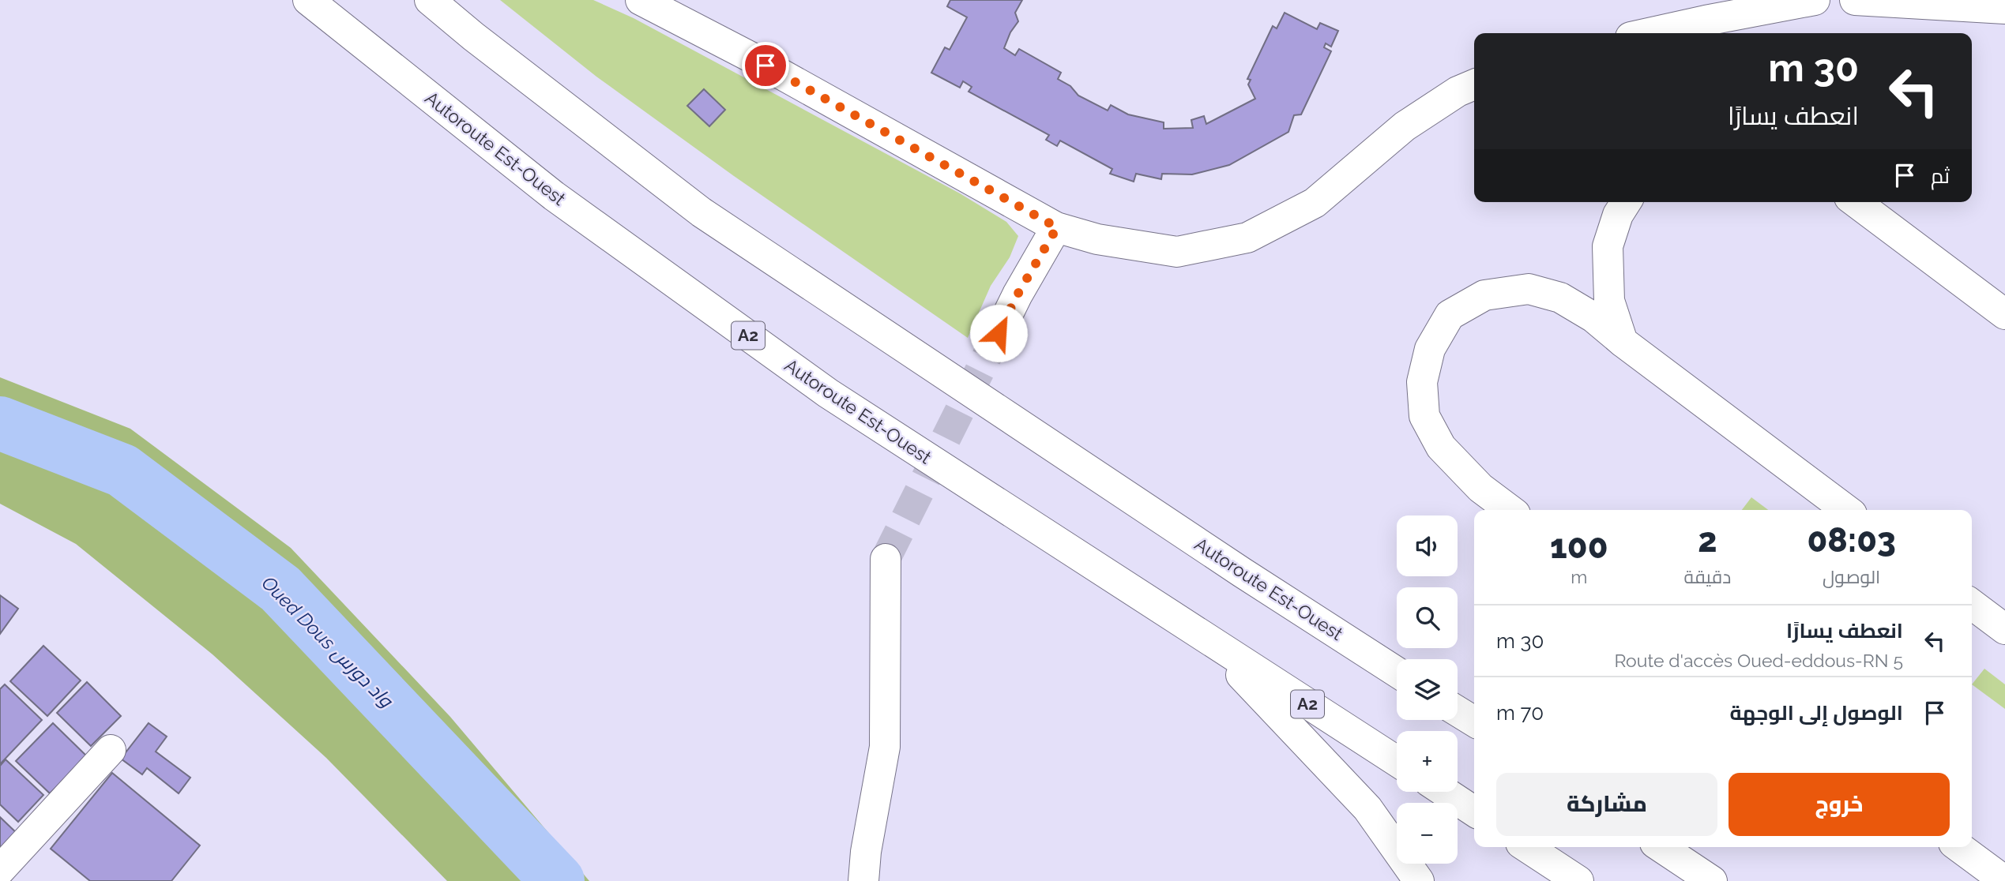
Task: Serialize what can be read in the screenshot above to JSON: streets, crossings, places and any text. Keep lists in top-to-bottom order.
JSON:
{
  "streets": {
    "main road": ["Autoroute Est-Ouest", "A2"]
  },
  "water": ["Oued Dous واد دورس"],
  "page": {
    "turn": ["30 m", "انعطف يسارًا"],
    "then": "ثم",
    "eta": [
      "08:03",
      "الوصول",
      "2",
      "دقيقة",
      "100",
      "m"
    ],
    "map_buttons": ["+", "−"],
    "list": [
      {
        "name": "انعطف يسارًا",
        "note": "Route d'accès Oued-eddous-RN 5",
        "value": "30 m"
      },
      {
        "name": "الوصول إلى الوجهة",
        "value": "70 m"
      }
    ],
    "buttons": ["خروج", "مشاركة"]
  }
}
